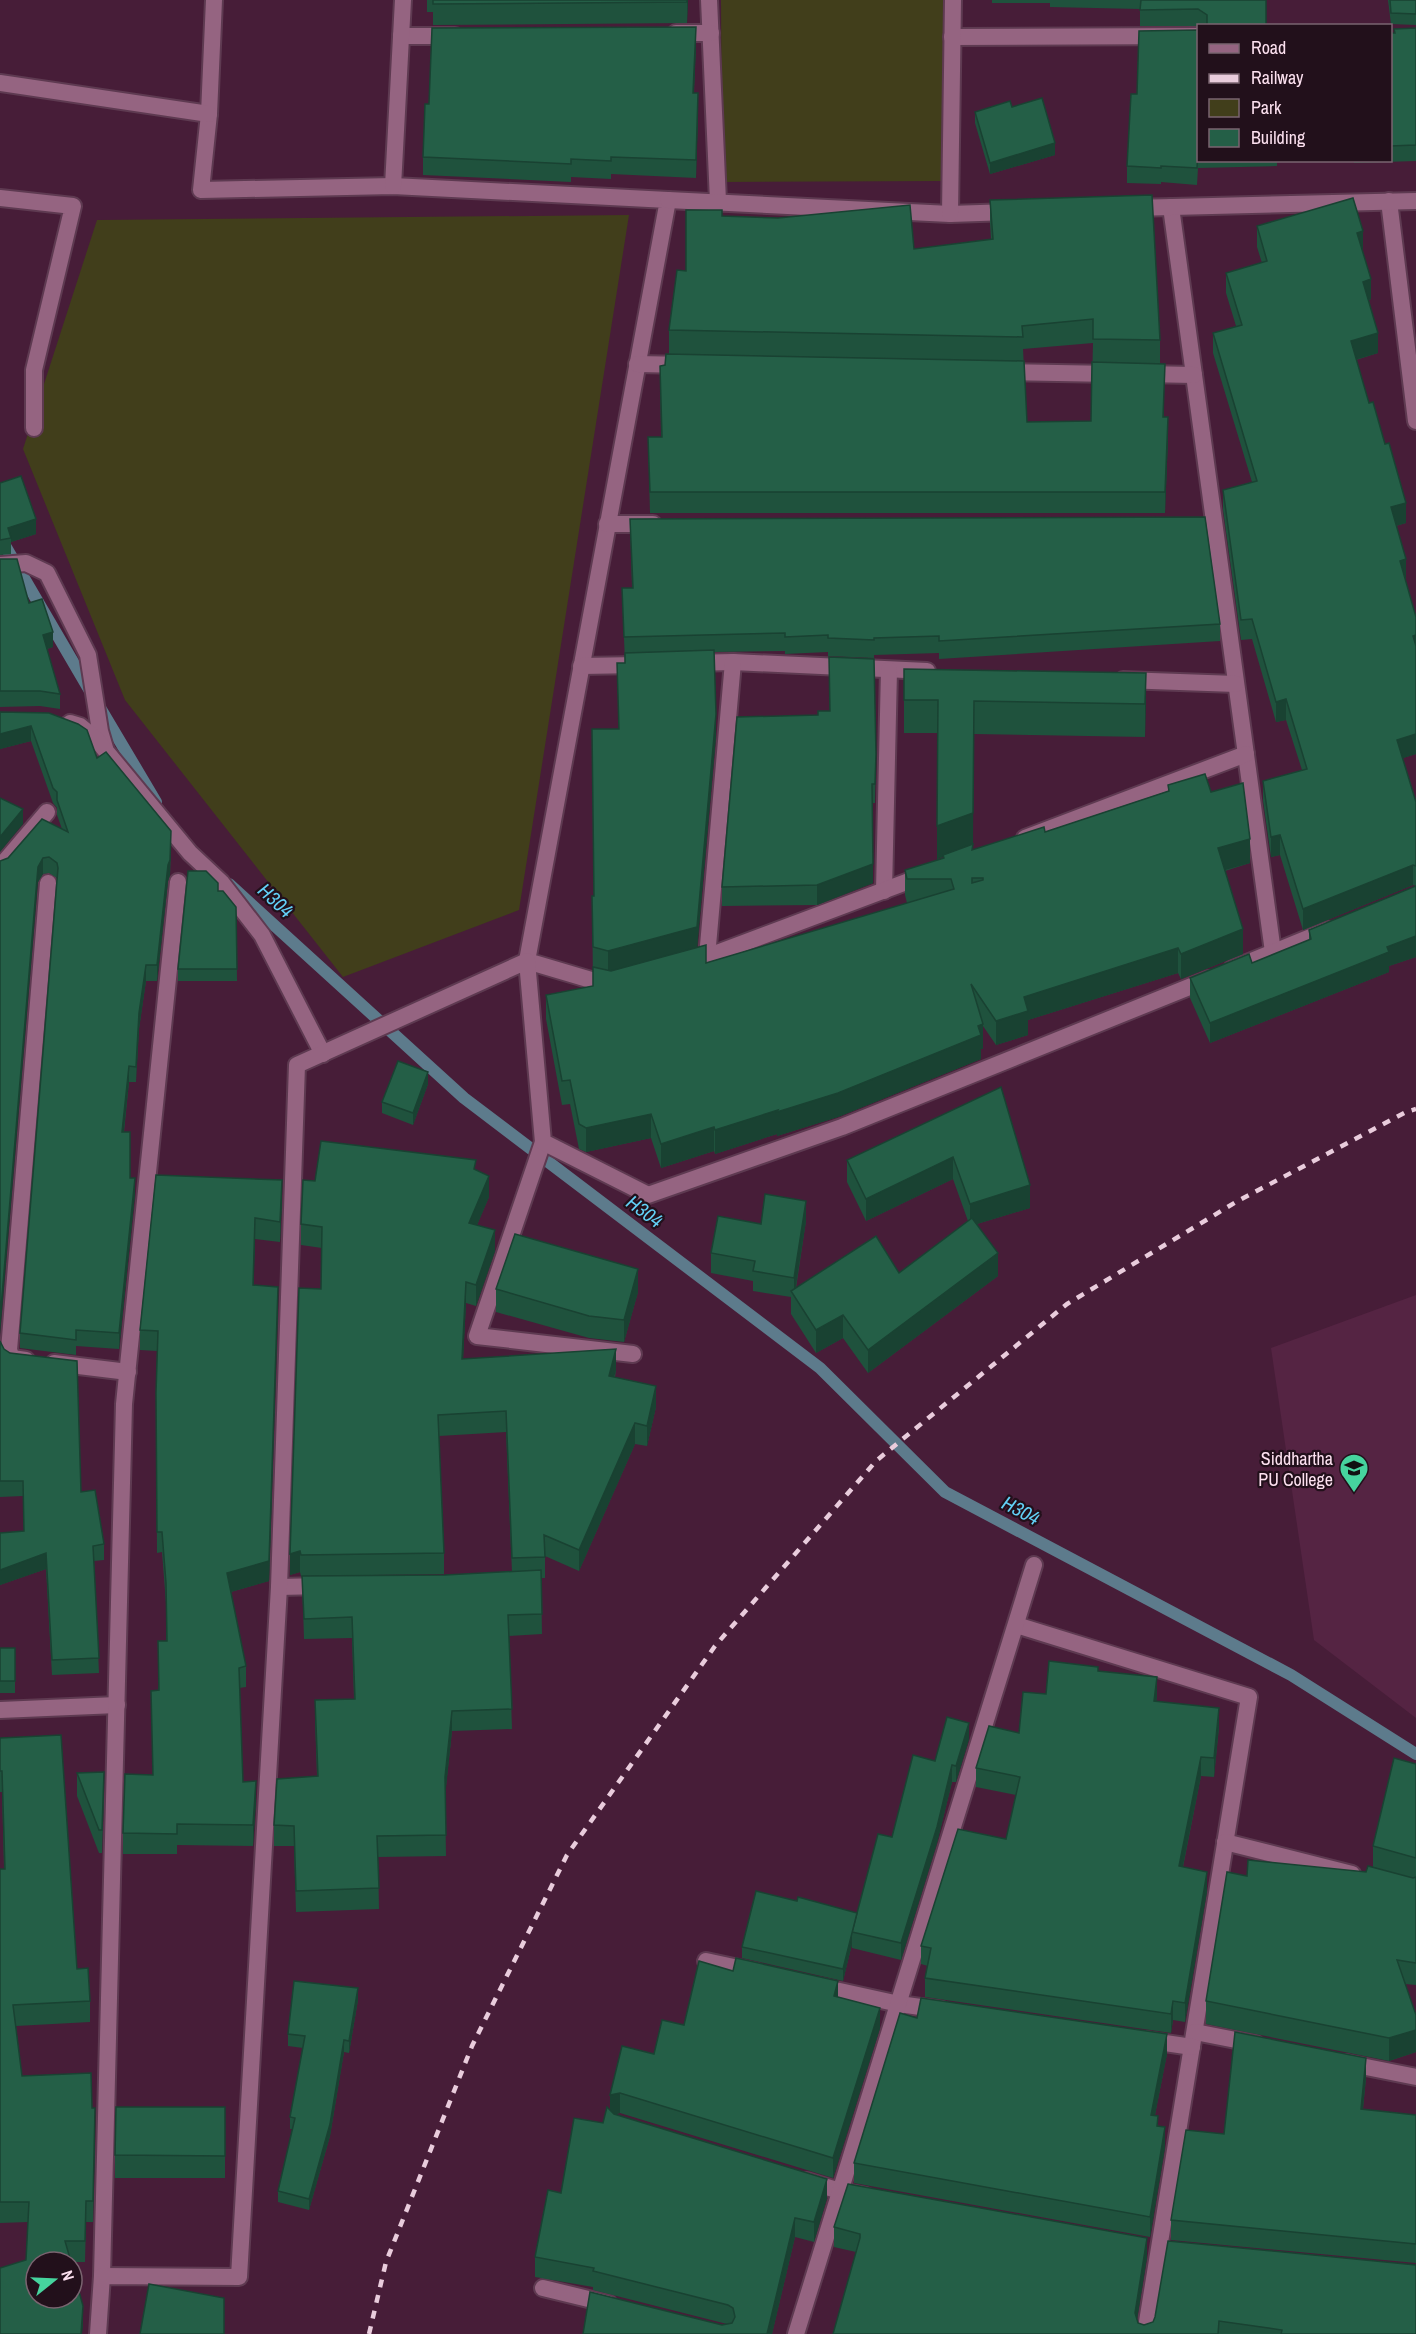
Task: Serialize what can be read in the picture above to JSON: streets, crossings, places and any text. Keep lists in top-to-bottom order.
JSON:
{
  "water": ["H304"],
  "places": {
    "school or university": ["Siddhartha PU College"]
  },
  "legend": [
    "Road",
    "Railway",
    "Park",
    "Building"
  ],
  "north": "right"
}
